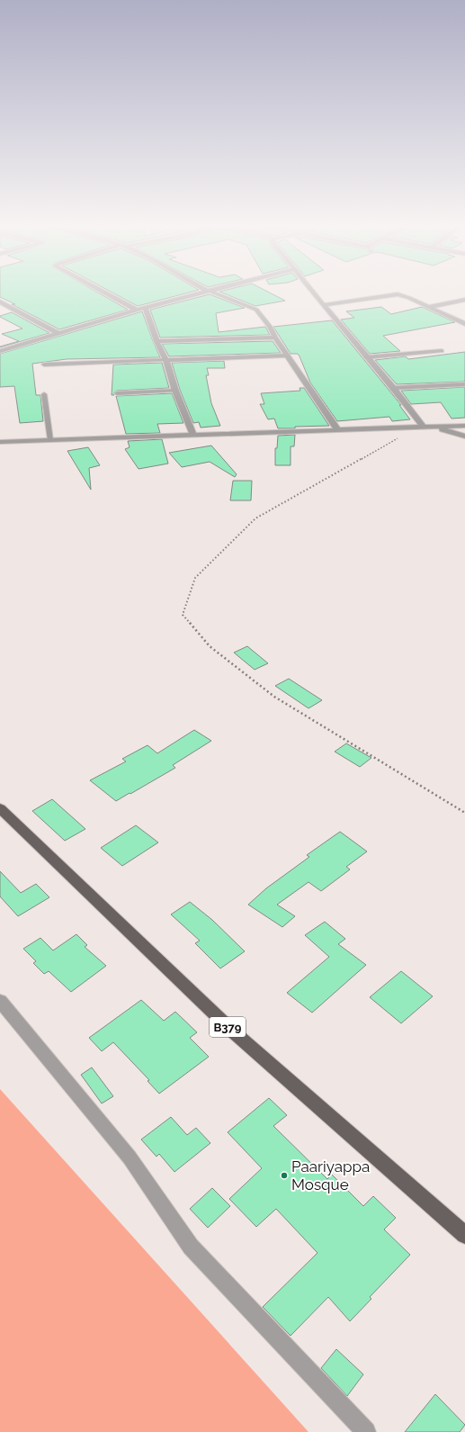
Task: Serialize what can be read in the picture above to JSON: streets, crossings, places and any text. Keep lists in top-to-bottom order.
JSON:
{
  "streets": {
    "main road": ["B379"]
  },
  "places": ["Paariyappa Mosque"]
}
